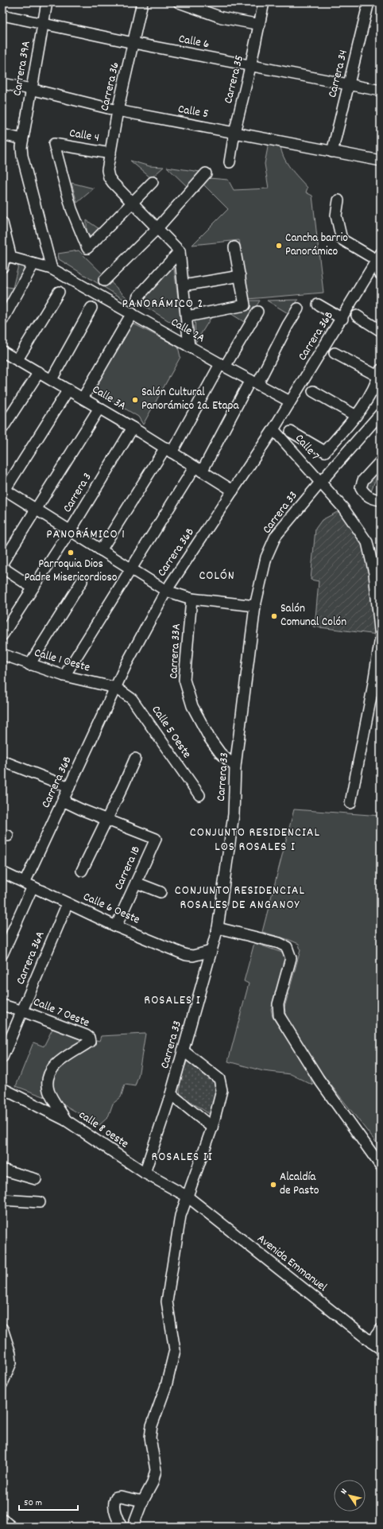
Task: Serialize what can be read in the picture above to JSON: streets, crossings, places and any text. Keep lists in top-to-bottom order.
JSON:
{
  "streets": {
    "street": [
      "Calle 6",
      "Carrera 39A",
      "Carrera 34",
      "Carrera 35",
      "Carrera 36",
      "Calle 5",
      "Calle 4",
      "Calle 2A",
      "Carrera 36B",
      "Calle 3A",
      "Calle 7",
      "Carrera 3",
      "Carrera 33",
      "Carrera 33A",
      "Calle 1 Oeste",
      "Calle 5 Oeste",
      "Carrera 1B",
      "Calle 6 Oeste",
      "Carrera 36A",
      "Calle 7 Oeste",
      "calle 8 oeste",
      "Avenida Emmanuel"
    ]
  },
  "crossings": [
    ["Calle 6", "Carrera 39A"],
    ["Calle 6", "Carrera 34"],
    ["Calle 6", "Carrera 35"],
    ["Calle 6", "Carrera 36"],
    ["Carrera 39A", "Calle 5"],
    ["Carrera 39A", "Calle 2A"],
    ["Carrera 34", "Calle 5"],
    ["Carrera 35", "Calle 5"],
    ["Carrera 36", "Calle 5"],
    ["Carrera 36", "Calle 4"],
    ["Calle 2A", "Carrera 36B"],
    ["Carrera 36B", "Calle 3A"],
    ["Carrera 36B", "Calle 7"],
    ["Carrera 36B", "Calle 1 Oeste"],
    ["Carrera 36B", "Calle 5 Oeste"],
    ["Carrera 36B", "Calle 6 Oeste"],
    ["Calle 3A", "Carrera 3"],
    ["Calle 7", "Carrera 33"],
    ["Carrera 33", "Carrera 33A"],
    ["Carrera 33", "Calle 6 Oeste"],
    ["Carrera 33", "calle 8 oeste"],
    ["Calle 1 Oeste", "Calle 5 Oeste"],
    ["Carrera 1B", "Calle 6 Oeste"],
    ["Calle 6 Oeste", "Carrera 36A"],
    ["Carrera 36A", "Calle 7 Oeste"],
    ["Calle 7 Oeste", "calle 8 oeste"],
    ["calle 8 oeste", "Avenida Emmanuel"]
  ],
  "districts": [
    "PANORÁMICO 2",
    "PANORÁMICO 1",
    "COLÓN",
    "CONJUNTO RESIDENCIAL LOS ROSALES I",
    "CONJUNTO RESIDENCIAL ROSALES DE ANGANOY",
    "ROSALES I",
    "ROSALES II"
  ],
  "places": [
    "Cancha barrio Panorámico",
    "Salón Cultural Panorámico 2a. Etapa",
    "Parroquia Dios Padre Misericordioso",
    "Salón Comunal Colón",
    "Alcaldía de Pasto"
  ],
  "scale_bar": "50 m",
  "north": "top left"
}
